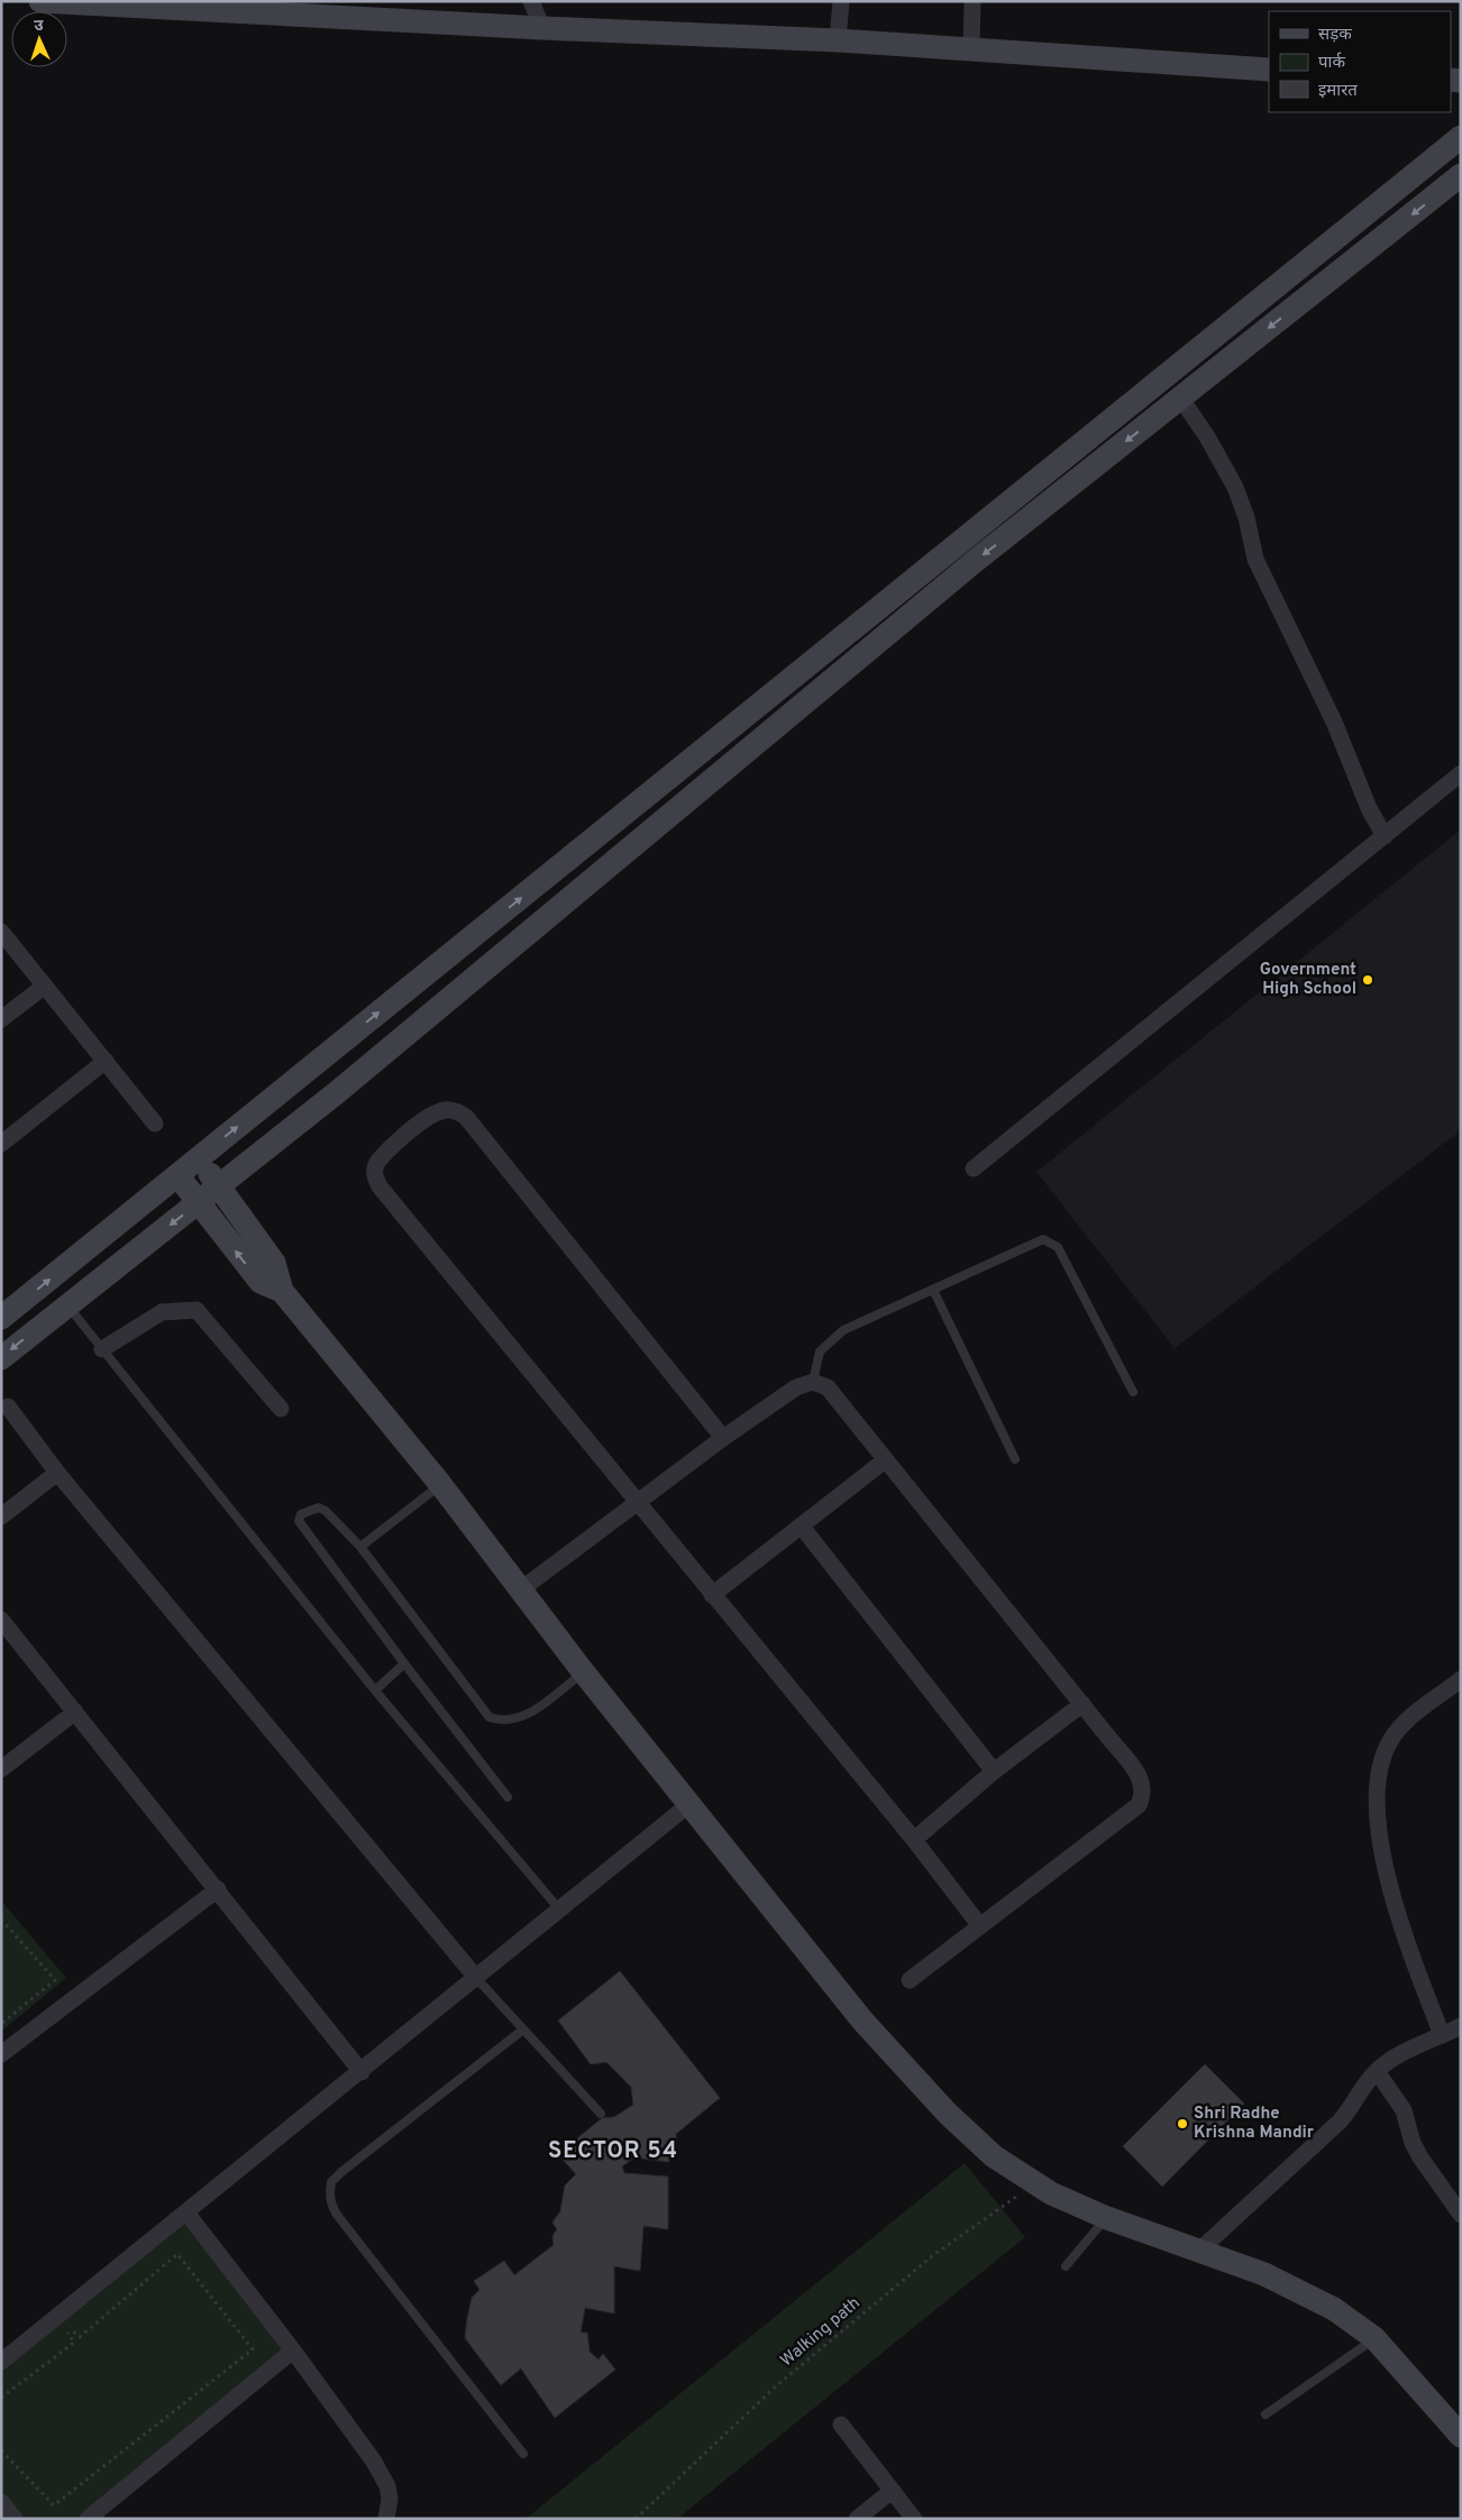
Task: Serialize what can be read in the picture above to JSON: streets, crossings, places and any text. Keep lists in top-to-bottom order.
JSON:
{
  "streets": {
    "path": ["Walking path"]
  },
  "districts": ["SECTOR 54"],
  "places": ["Government High School", "Shri Radhe Krishna Mandir"],
  "legend": ["सड़क", "पार्क", "इमारत"],
  "north": "top"
}
